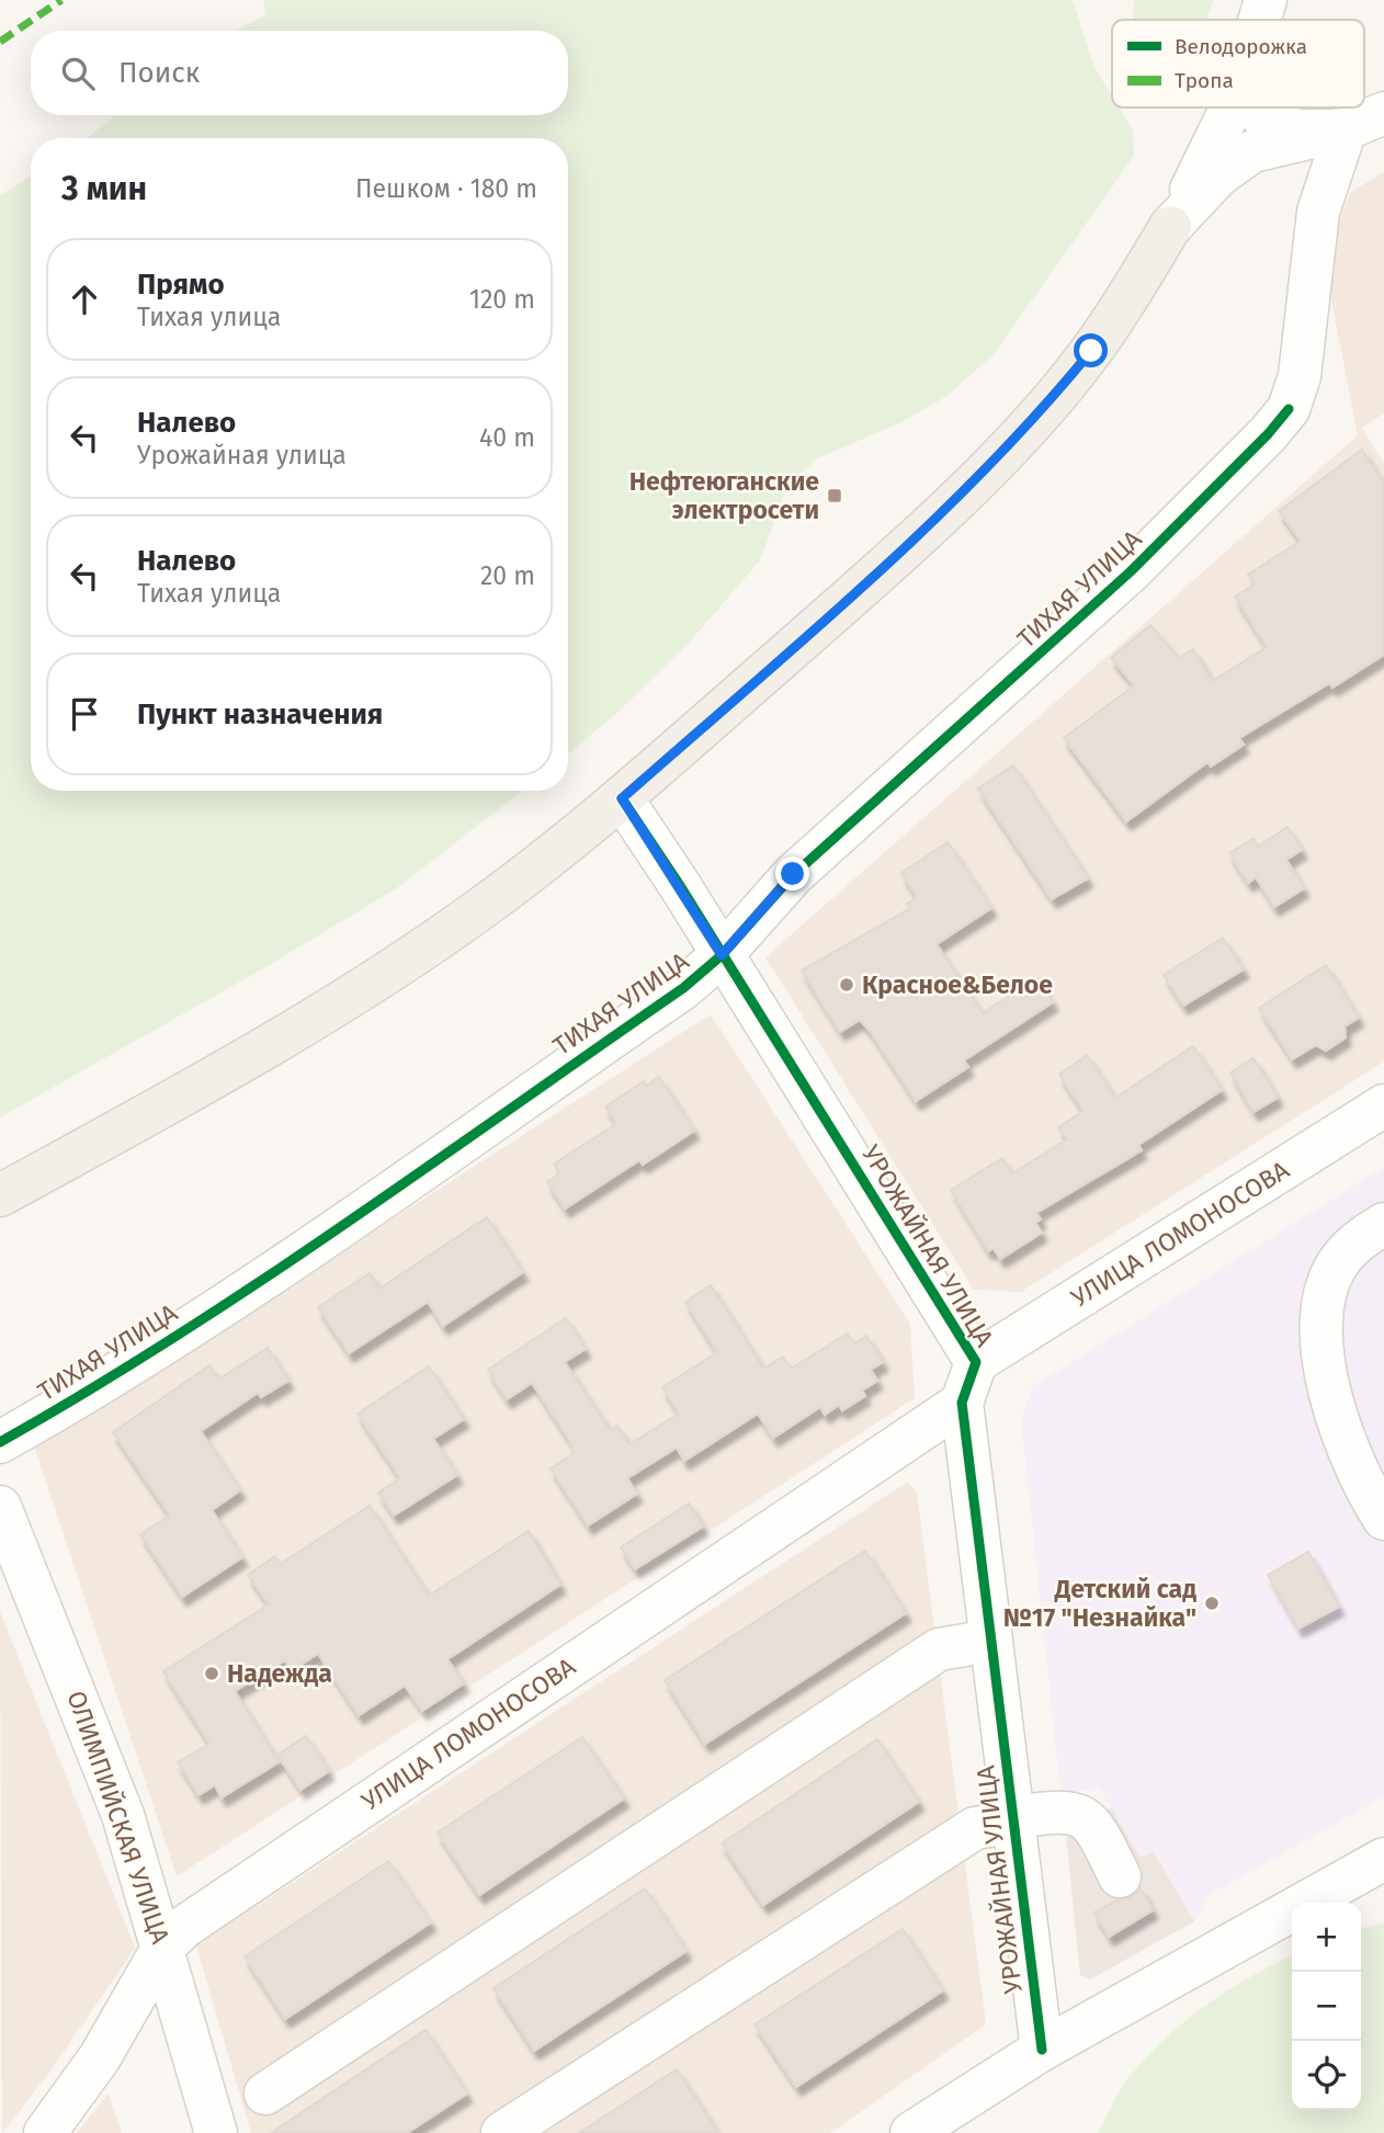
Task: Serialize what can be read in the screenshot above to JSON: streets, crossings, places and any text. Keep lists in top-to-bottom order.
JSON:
{
  "streets": {
    "street": [
      "ТИХАЯ УЛИЦА",
      "УЛИЦА ЛОМОНОСОВА",
      "УРОЖАЙНАЯ УЛИЦА",
      "ОЛИМПИЙСКАЯ УЛИЦА"
    ]
  },
  "crossings": [
    ["ТИХАЯ УЛИЦА", "УРОЖАЙНАЯ УЛИЦА"],
    ["УЛИЦА ЛОМОНОСОВА", "УРОЖАЙНАЯ УЛИЦА"],
    ["УЛИЦА ЛОМОНОСОВА", "ОЛИМПИЙСКАЯ УЛИЦА"]
  ],
  "places": {
    "transit": ["Нефтеюганские электросети"],
    "other": ["Красное&Белое", "Детский сад №17 \"Незнайка\"", "Надежда"]
  },
  "legend": ["Велодорожка", "Тропа"],
  "page": {
    "search": "Поиск",
    "heading": ["3 мин", "Пешком · 180 m"],
    "list": [
      ["Прямо", "Тихая улица", "120 m"],
      ["Налево", "Урожайная улица", "40 m"],
      ["Налево", "Тихая улица", "20 m"],
      "Пункт назначения"
    ],
    "map_buttons": ["+", "−"]
  }
}
